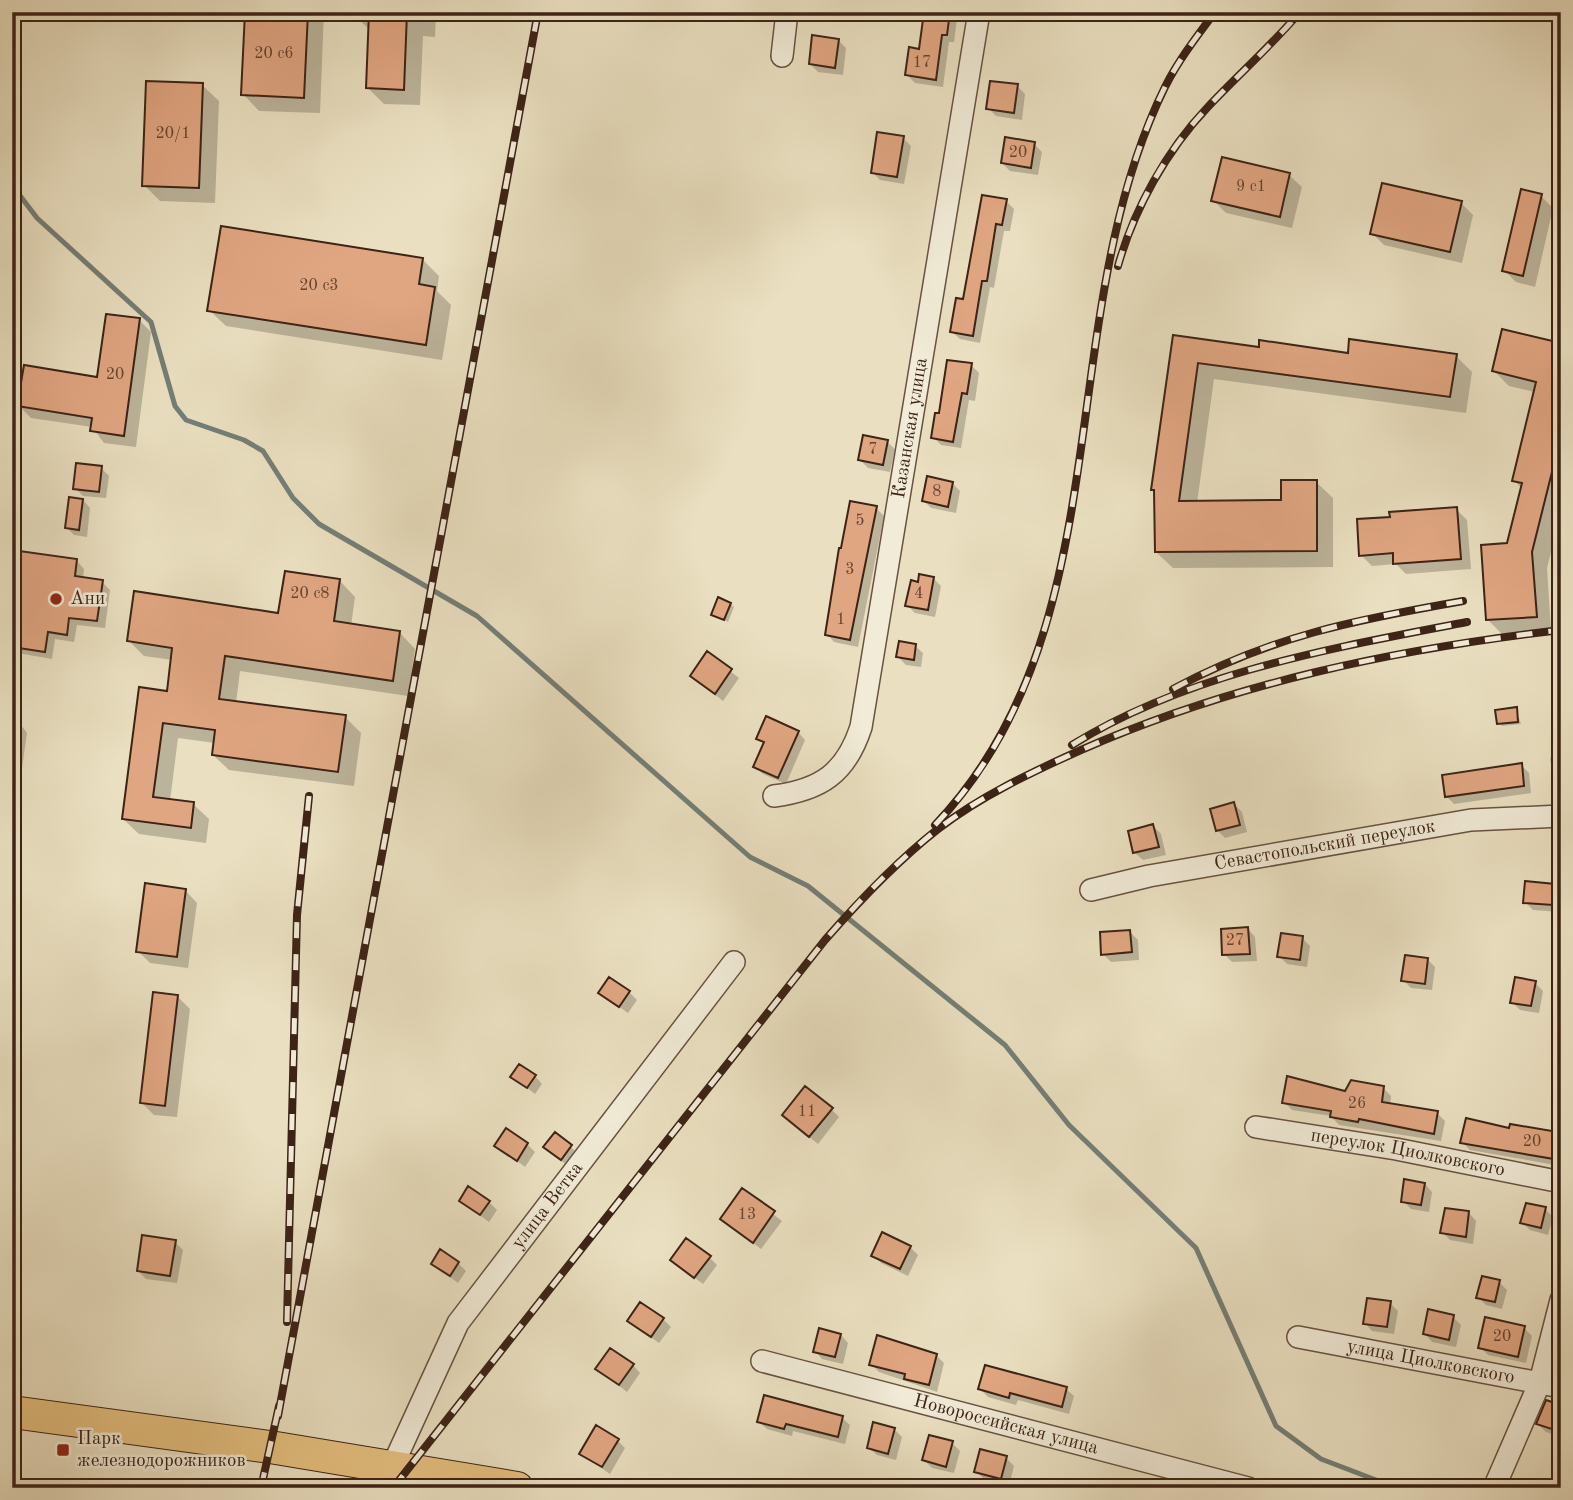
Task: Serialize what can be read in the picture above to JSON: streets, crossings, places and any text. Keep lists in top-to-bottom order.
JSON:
{
  "streets": {
    "street": [
      "Казанская улица",
      "Севастопольский переулок",
      "переулок Циолковского",
      "улица Ветка",
      "улица Циолковского",
      "Новороссийская улица"
    ]
  },
  "places": {
    "other": ["Ани"],
    "transit": ["Парк железнодорожников"]
  },
  "house_numbers": [
    "20 с6",
    "17",
    "20/1",
    "20",
    "9 с1",
    "20 с3",
    "20",
    "7",
    "8",
    "5",
    "3",
    "20 с8",
    "4",
    "1",
    "27",
    "26",
    "11",
    "20",
    "13",
    "20"
  ]
}
